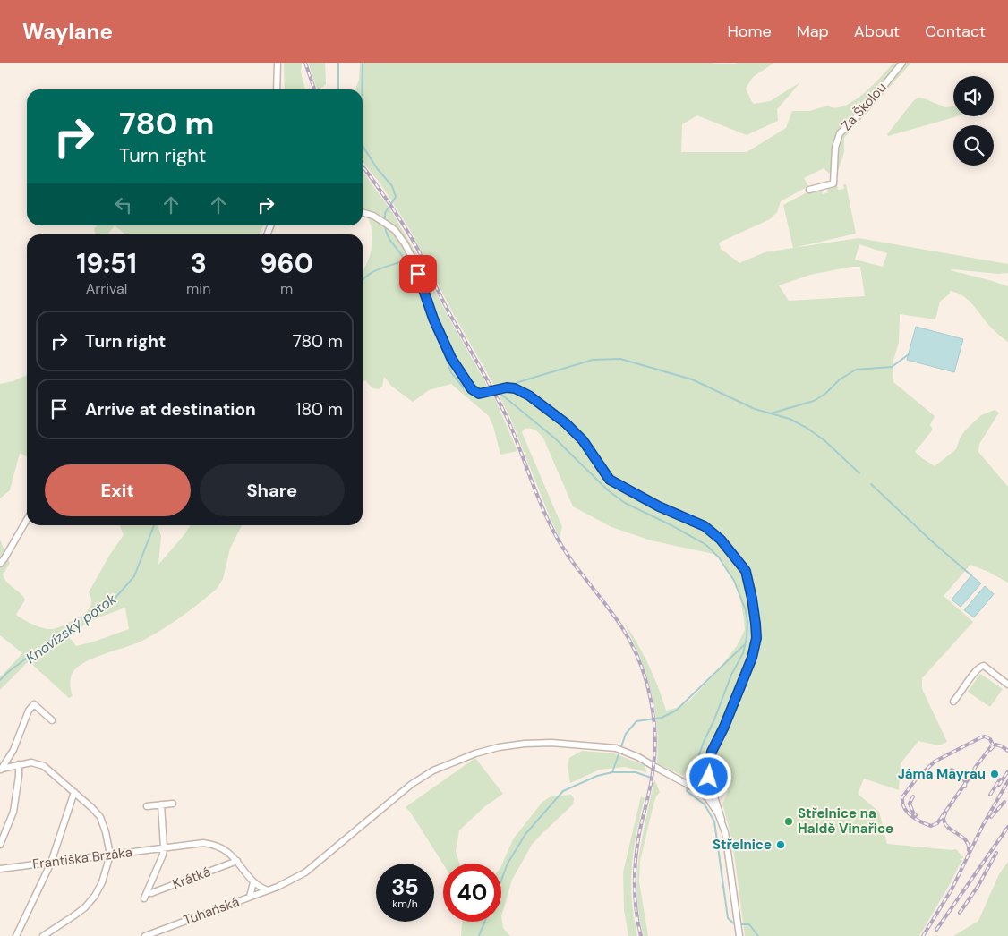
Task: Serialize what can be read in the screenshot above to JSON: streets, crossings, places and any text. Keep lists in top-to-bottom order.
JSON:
{
  "streets": {
    "street": [
      "Za Školou",
      "Františka Brzáka",
      "Krátká",
      "Tuhaňská"
    ]
  },
  "crossings": [
    ["Františka Brzáka", "Krátká"],
    ["Františka Brzáka", "Tuhaňská"]
  ],
  "water": ["Knovízský potok"],
  "places": ["Jáma Mayrau", "Střelnice na Haldě Vinařice", "Střelnice"],
  "page": {
    "header": "Waylane",
    "nav": [
      "Home",
      "Map",
      "About",
      "Contact"
    ],
    "turn": ["780 m", "Turn right"],
    "eta": [
      "19:51",
      "Arrival",
      "3",
      "min",
      "960",
      "m"
    ],
    "list": [
      {
        "name": "Turn right",
        "value": "780 m"
      },
      {
        "name": "Arrive at destination",
        "value": "180 m"
      }
    ],
    "buttons": ["Exit", "Share"],
    "speed": "35 km/h",
    "limit": "40"
  }
}
